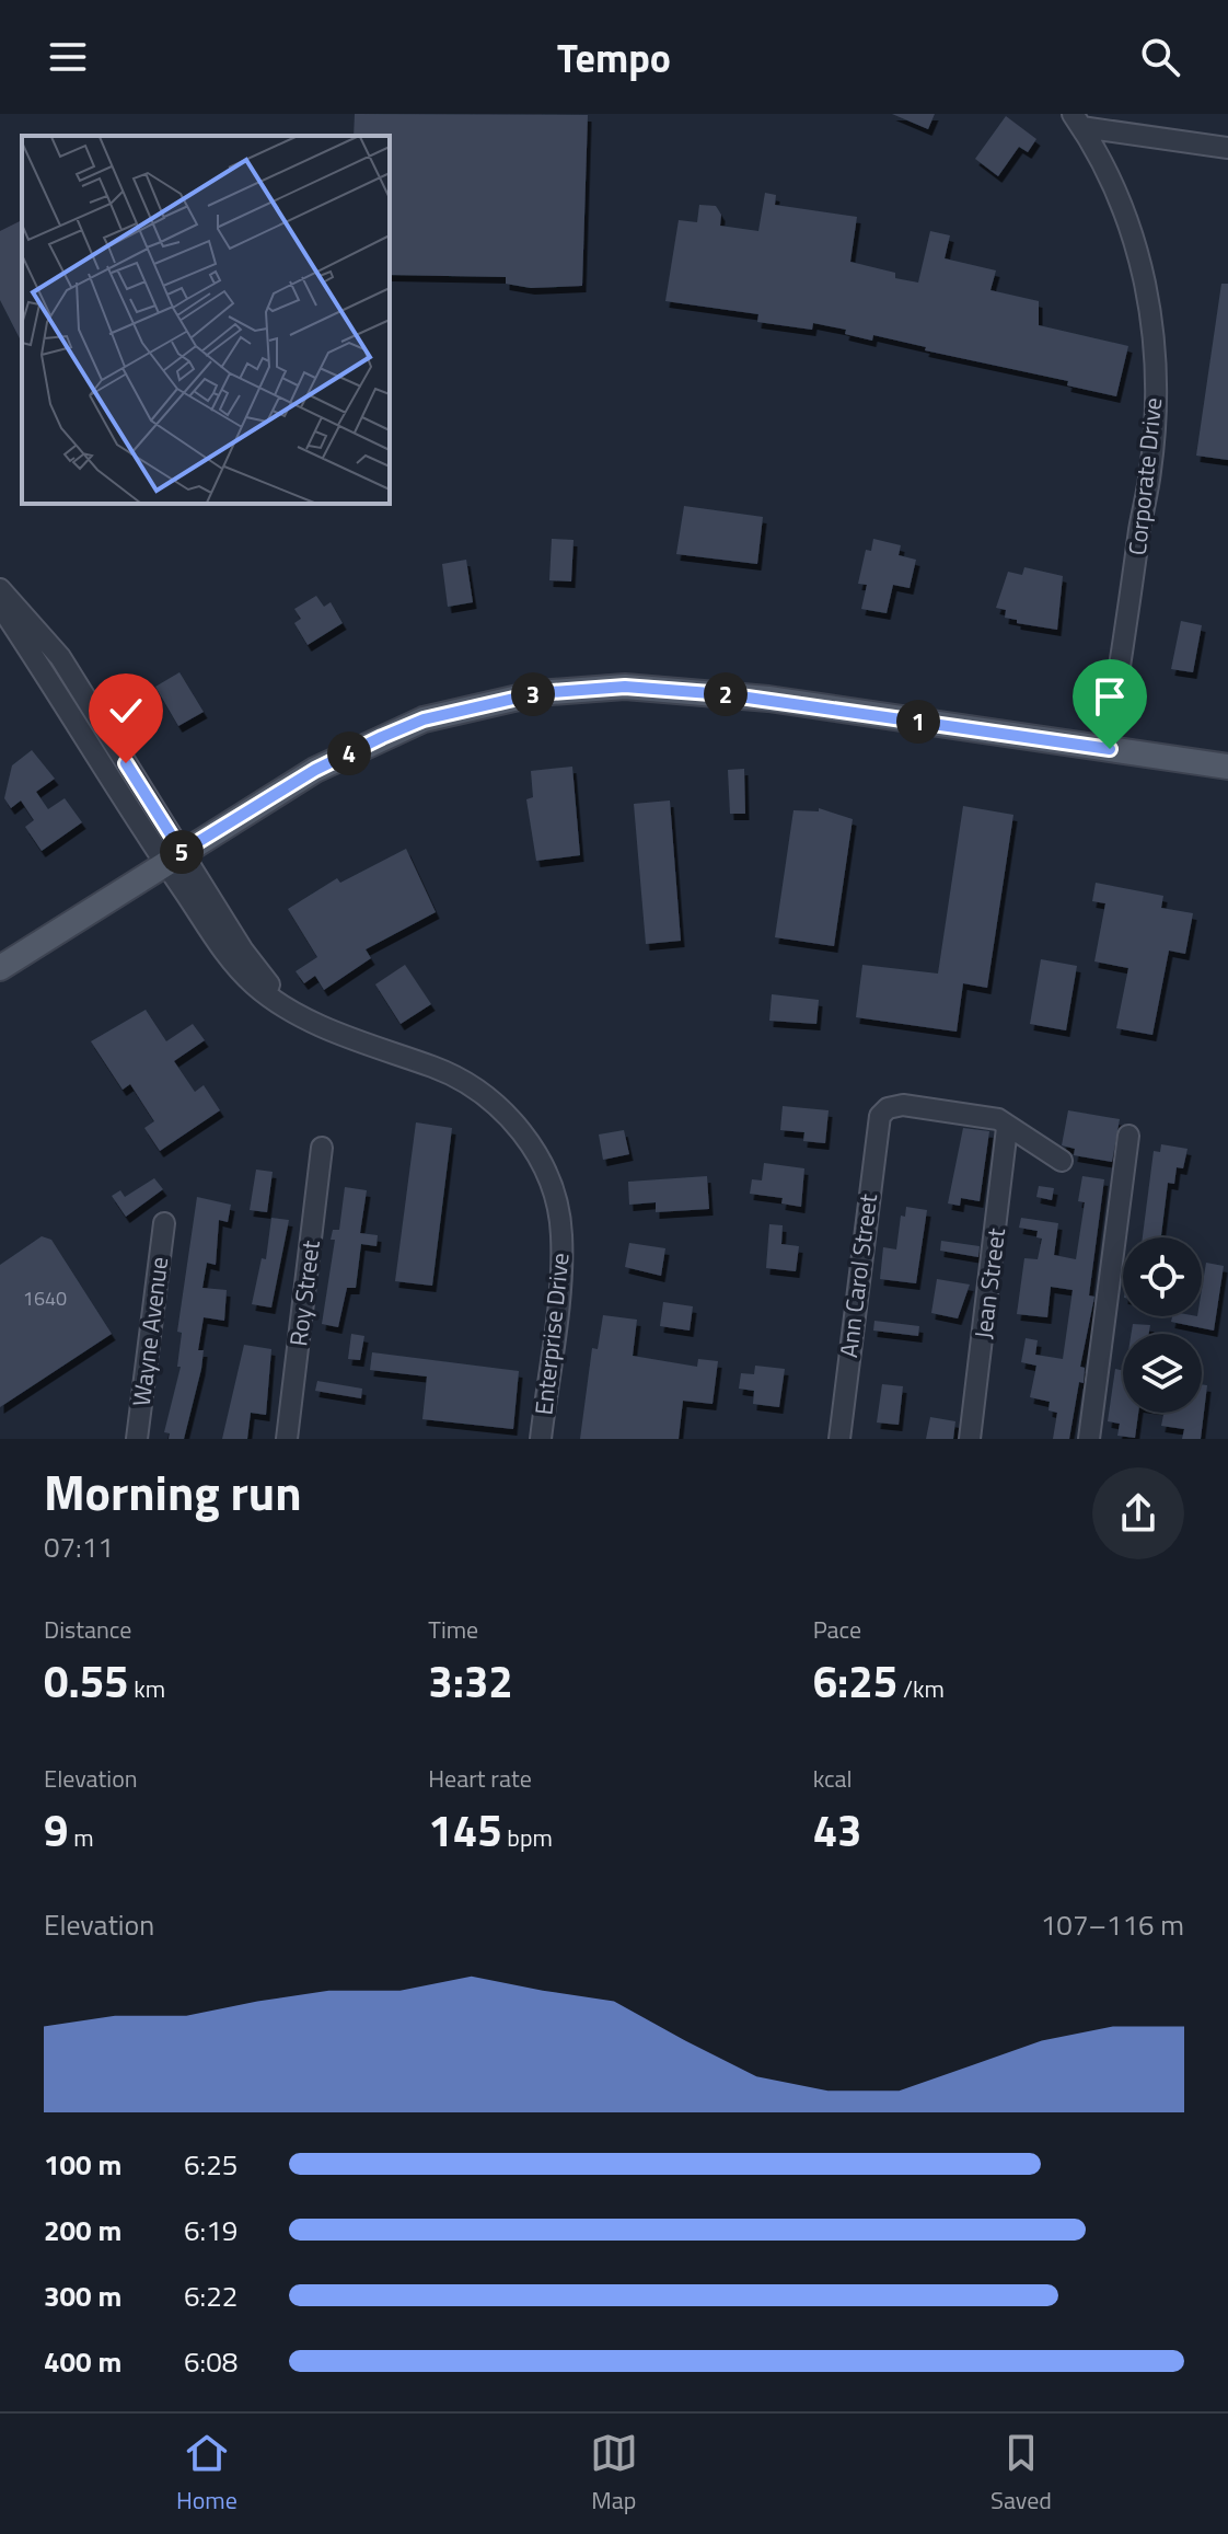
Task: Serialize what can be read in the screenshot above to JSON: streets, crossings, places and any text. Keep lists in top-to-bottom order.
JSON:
{
  "streets": {
    "street": [
      "Corporate Drive",
      "Ann Carol Street",
      "Jean Street",
      "Roy Street",
      "Wayne Avenue",
      "Enterprise Drive"
    ]
  },
  "crossings": [
    ["Ann Carol Street", "Jean Street"]
  ],
  "house_numbers": ["1640"],
  "page": {
    "header": "Tempo",
    "pins": [
      "2",
      "3",
      "1",
      "4",
      "5"
    ],
    "heading": ["Morning run", "07:11"],
    "stats": [
      ["Distance", "0.55 km"],
      ["Time", "3:32"],
      ["Pace", "6:25 /km"],
      ["Elevation", "9 m"],
      ["Heart rate", "145 bpm"],
      ["kcal", "43"]
    ],
    "chart": ["Elevation", "107–116 m"],
    "list": [
      {
        "name": "100 m",
        "note": "6:25"
      },
      {
        "name": "200 m",
        "note": "6:19"
      },
      {
        "name": "300 m",
        "note": "6:22"
      },
      {
        "name": "400 m",
        "note": "6:08"
      }
    ],
    "tabs": ["Home", "Map", "Saved"]
  }
}
